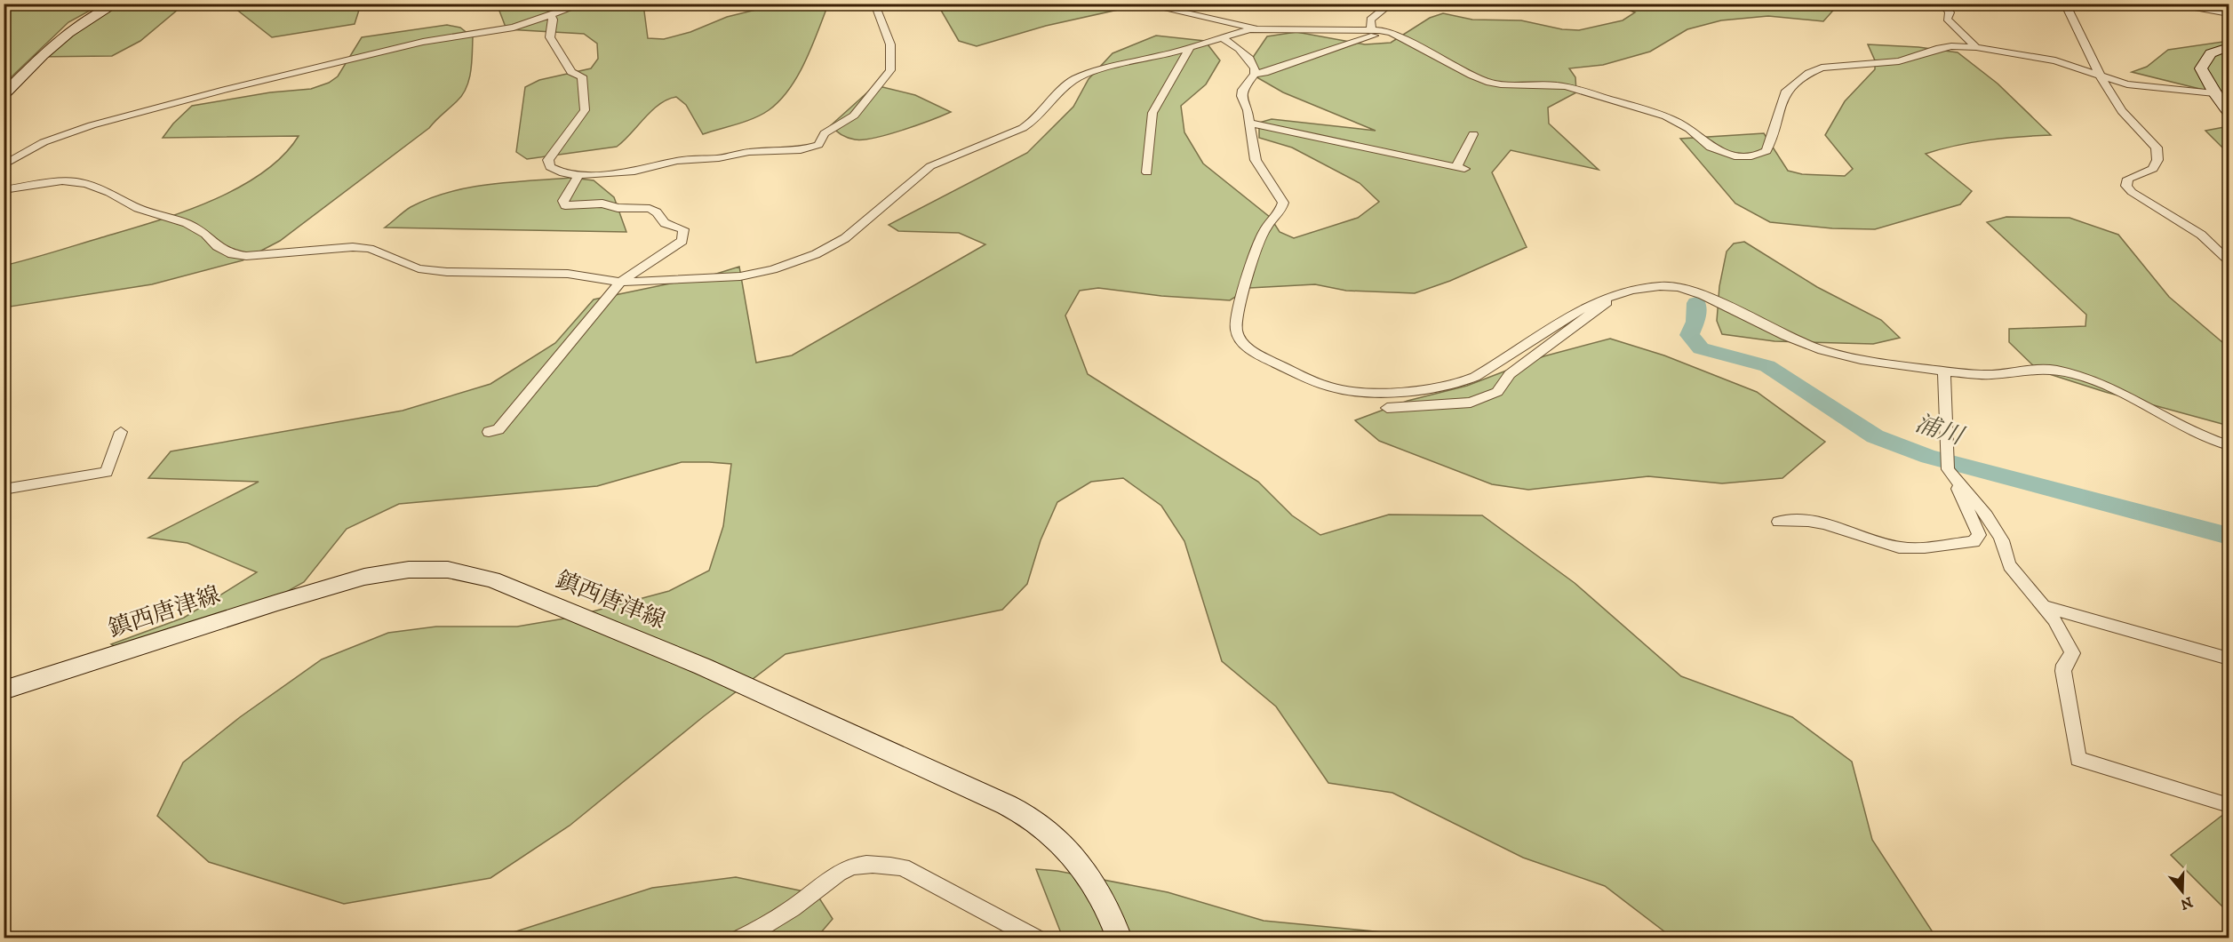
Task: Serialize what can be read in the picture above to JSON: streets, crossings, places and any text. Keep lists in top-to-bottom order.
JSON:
{
  "streets": {
    "main road": ["鎮西唐津線"]
  },
  "water": ["浦川"],
  "north": "bottom"
}
